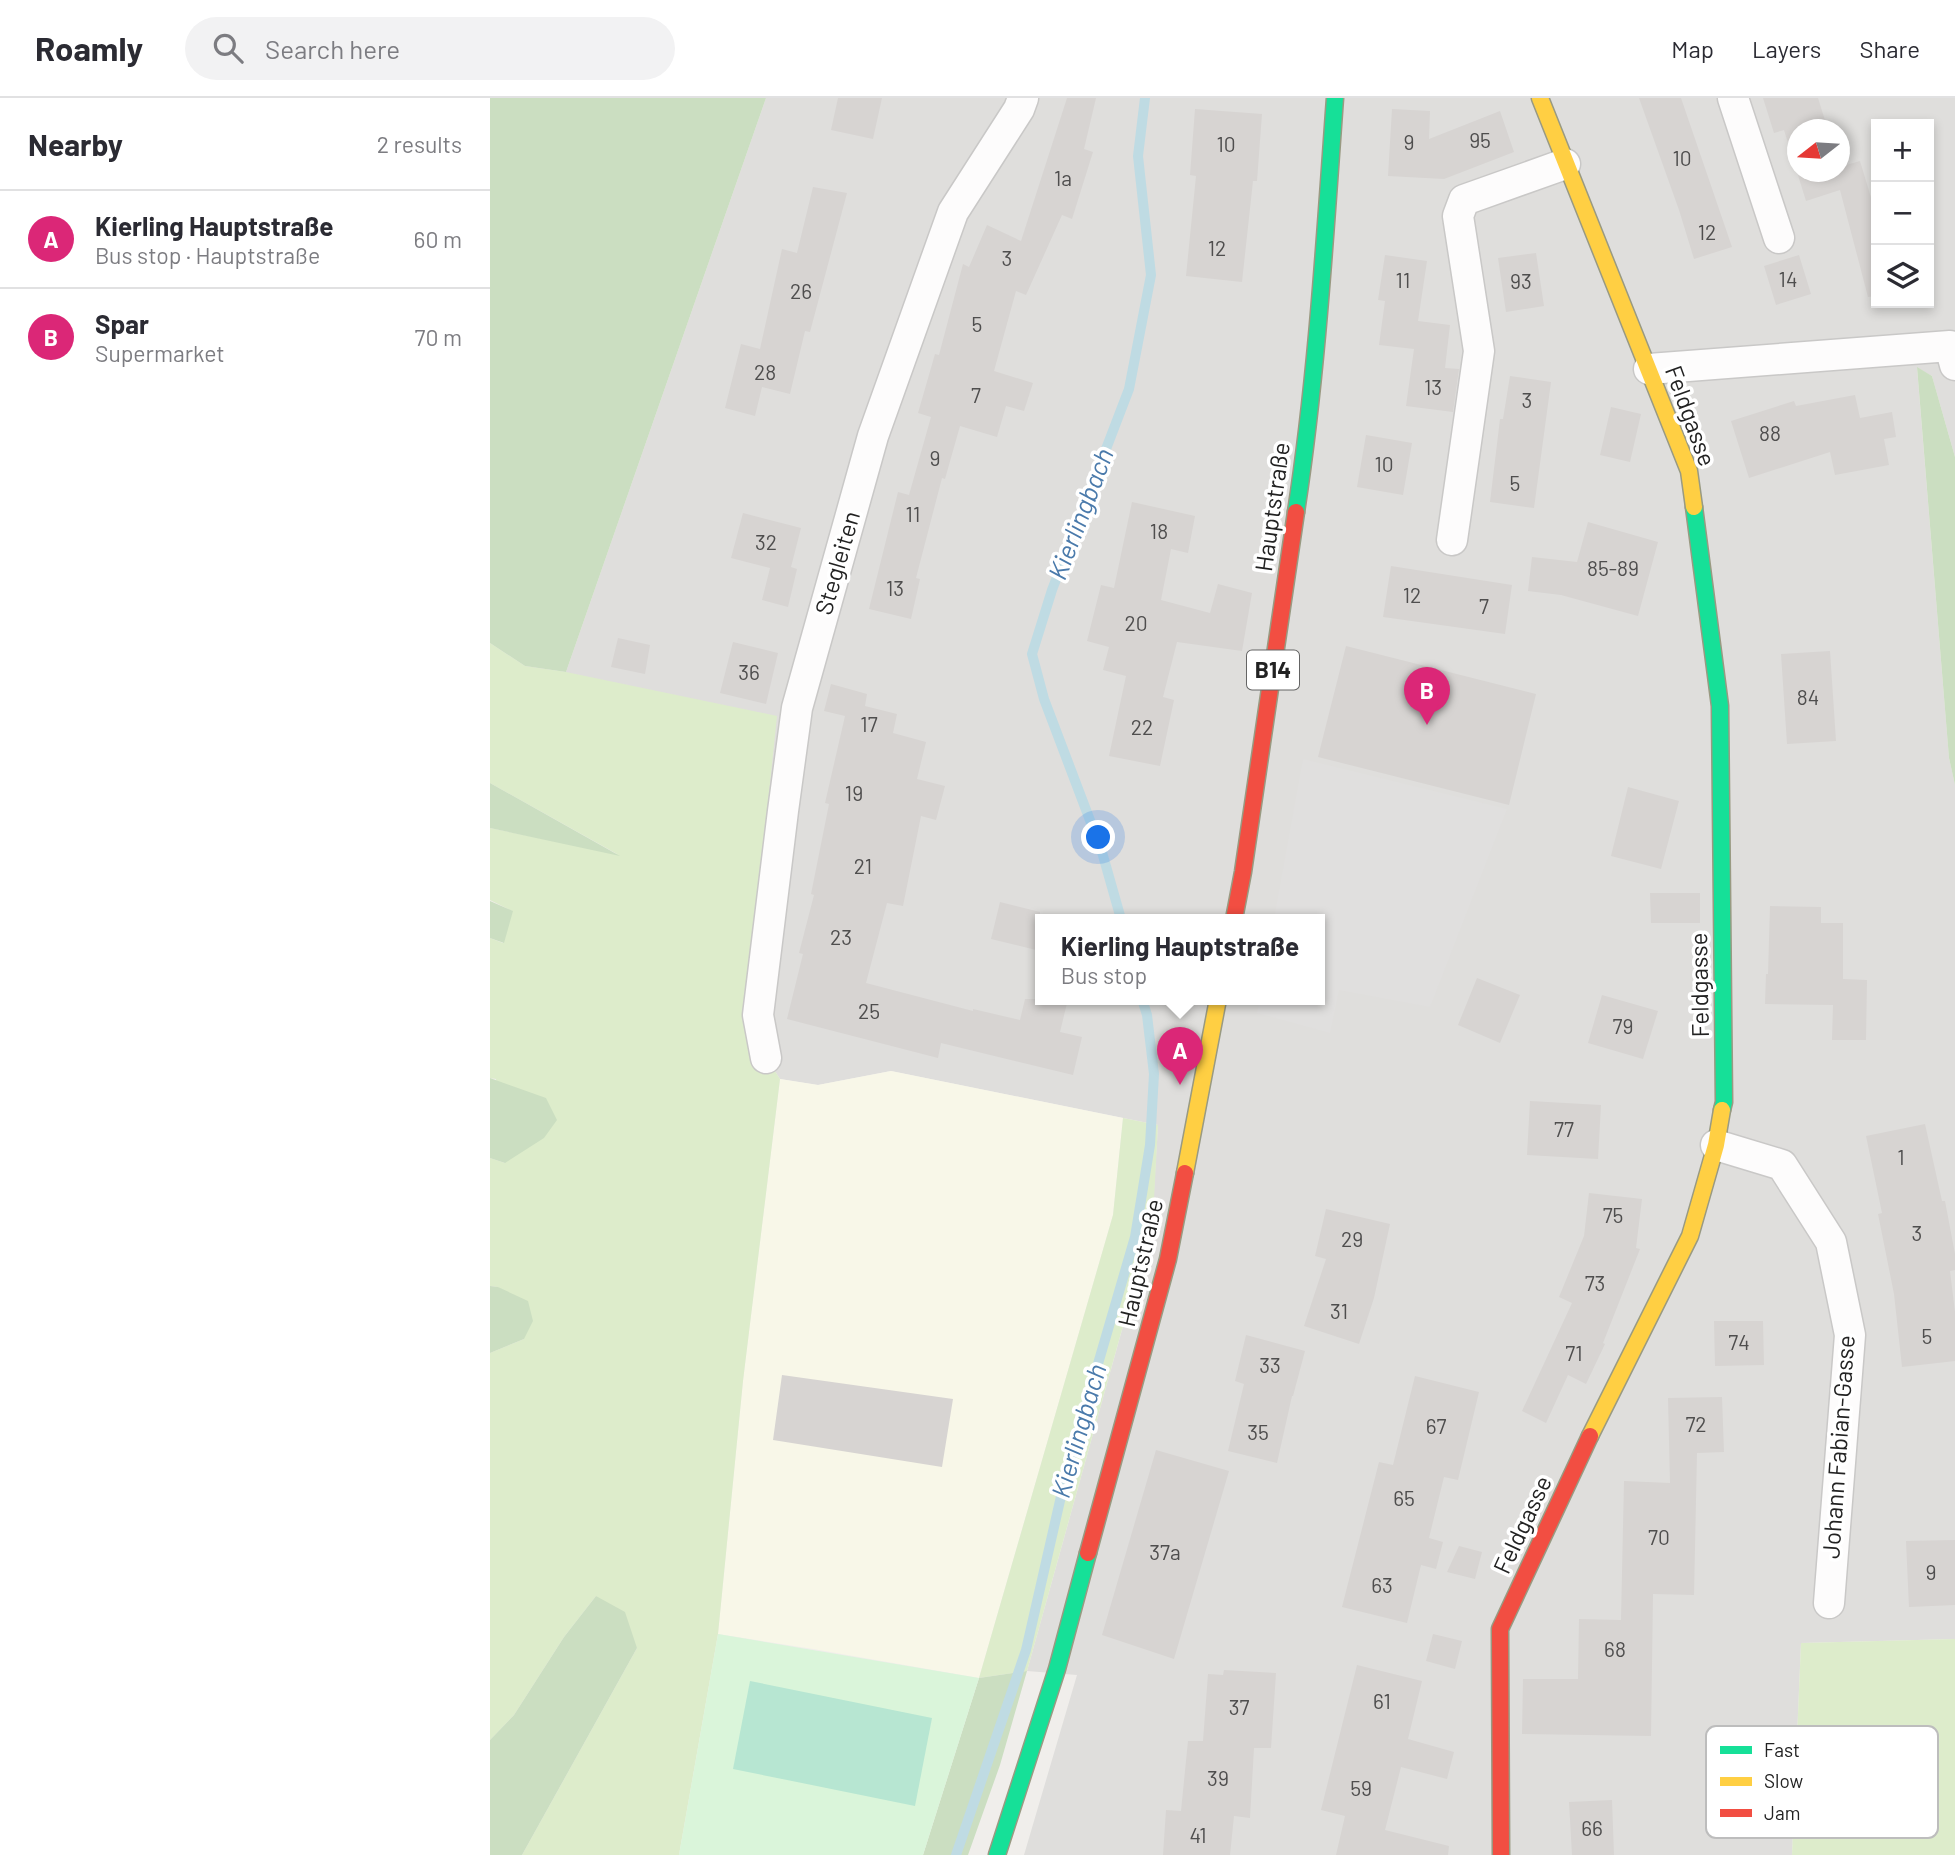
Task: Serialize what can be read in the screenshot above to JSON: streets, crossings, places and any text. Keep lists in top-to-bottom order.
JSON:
{
  "streets": {
    "street": [
      "Feldgasse",
      "Hauptstraße",
      "Stegleiten",
      "B14",
      "Johann Fabian-Gasse"
    ]
  },
  "crossings": [
    ["Feldgasse", "Johann Fabian-Gasse"]
  ],
  "water": ["Kierlingbach"],
  "house_numbers": [
    "95",
    "9",
    "10",
    "10",
    "1a",
    "12",
    "12",
    "3",
    "14",
    "11",
    "93",
    "26",
    "5",
    "28",
    "13",
    "7",
    "3",
    "88",
    "9",
    "10",
    "5",
    "11",
    "18",
    "32",
    "85-89",
    "13",
    "12",
    "7",
    "20",
    "36",
    "84",
    "17",
    "22",
    "19",
    "21",
    "23",
    "25",
    "79",
    "77",
    "1",
    "75",
    "3",
    "29",
    "73",
    "31",
    "5",
    "74",
    "71",
    "33",
    "72",
    "67",
    "35",
    "65",
    "70",
    "37a",
    "9",
    "63",
    "68",
    "61",
    "37",
    "39",
    "59",
    "66",
    "41"
  ],
  "legend": ["Fast", "Slow", "Jam"],
  "north": "left",
  "page": {
    "header": "Roamly",
    "search": "Search here",
    "nav": ["Map", "Layers", "Share"],
    "heading": ["Nearby", "2 results"],
    "map_buttons": ["+", "−"],
    "list": [
      {
        "mark": "A",
        "name": "Kierling Hauptstraße",
        "note": "Bus stop · Hauptstraße",
        "value": "60 m"
      },
      {
        "mark": "B",
        "name": "Spar",
        "note": "Supermarket",
        "value": "70 m"
      }
    ],
    "pins": ["B", "A"],
    "popup": ["Kierling Hauptstraße", "Bus stop"]
  }
}
